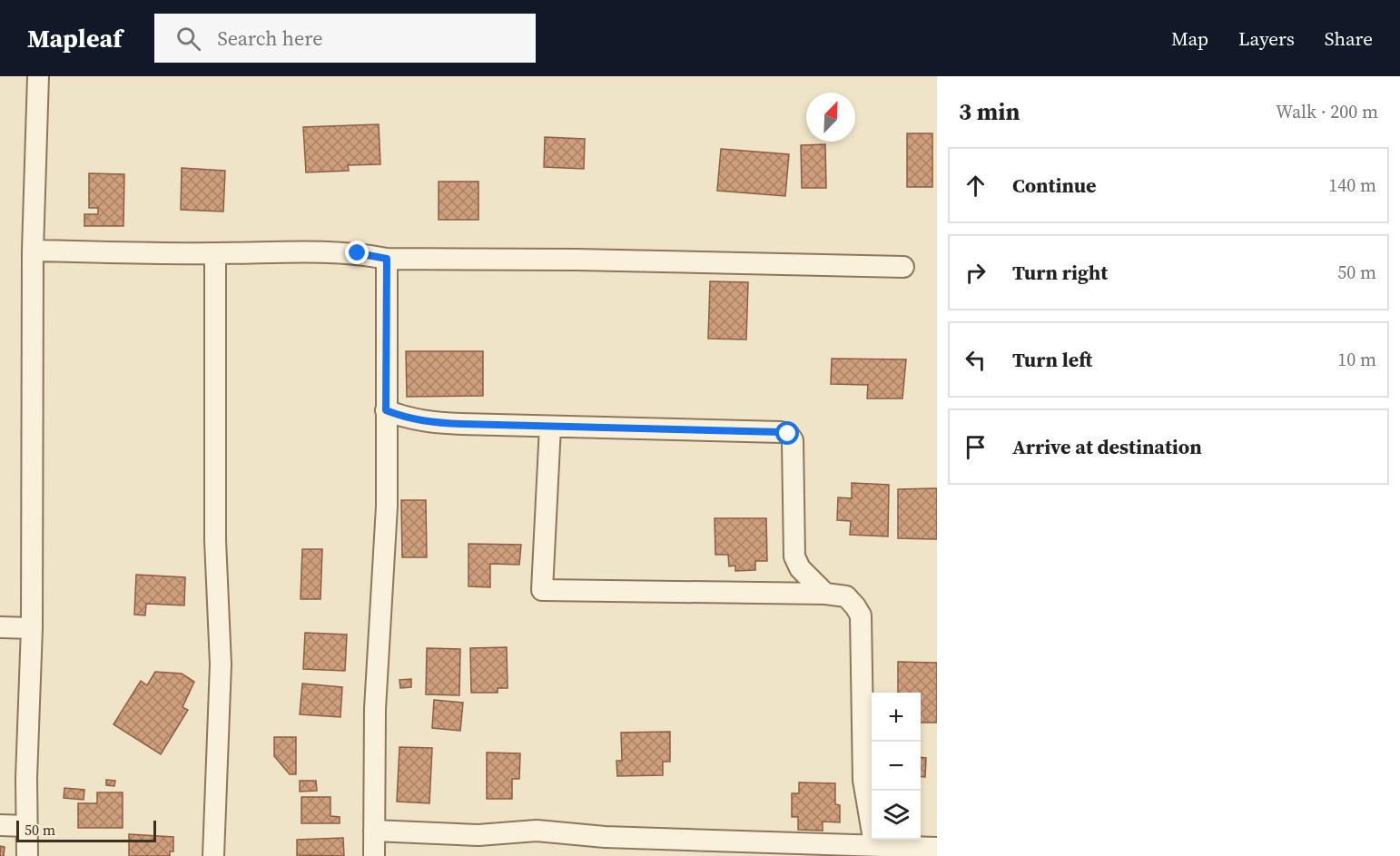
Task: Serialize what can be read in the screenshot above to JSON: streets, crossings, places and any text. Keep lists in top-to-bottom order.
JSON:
{
  "scale_bar": "50 m",
  "north": "top right",
  "page": {
    "header": "Mapleaf",
    "search": "Search here",
    "nav": ["Map", "Layers", "Share"],
    "heading": ["3 min", "Walk · 200 m"],
    "list": [
      ["Continue", "140 m"],
      ["Turn right", "50 m"],
      ["Turn left", "10 m"],
      "Arrive at destination"
    ],
    "map_buttons": ["+", "−"],
    "scale": "50 m"
  }
}
